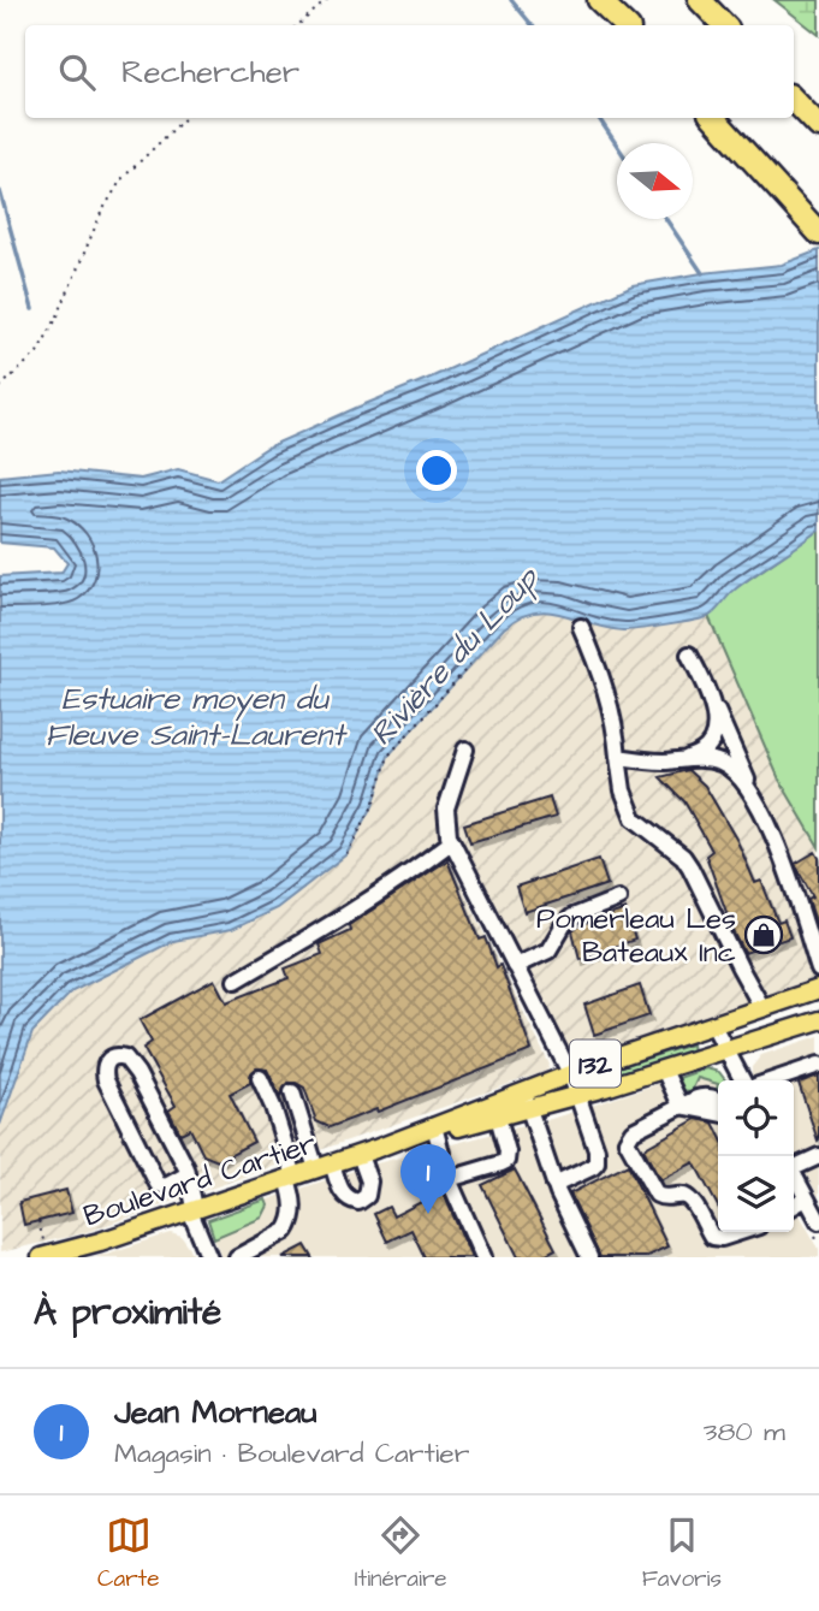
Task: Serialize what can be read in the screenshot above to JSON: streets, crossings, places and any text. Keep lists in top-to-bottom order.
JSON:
{
  "streets": {
    "main road": ["132", "Boulevard Cartier"]
  },
  "water": ["Rivière du Loup", "Estuaire moyen du Fleuve Saint-Laurent"],
  "places": {
    "shop": ["Pomerleau Les Bateaux Inc"]
  },
  "north": "right",
  "page": {
    "search": "Rechercher",
    "pins": "1",
    "heading": "À proximité",
    "list": [
      {
        "mark": "1",
        "name": "Jean Morneau",
        "note": "Magasin · Boulevard Cartier",
        "value": "380 m"
      }
    ],
    "nav": ["Carte", "Itinéraire", "Favoris"]
  }
}
